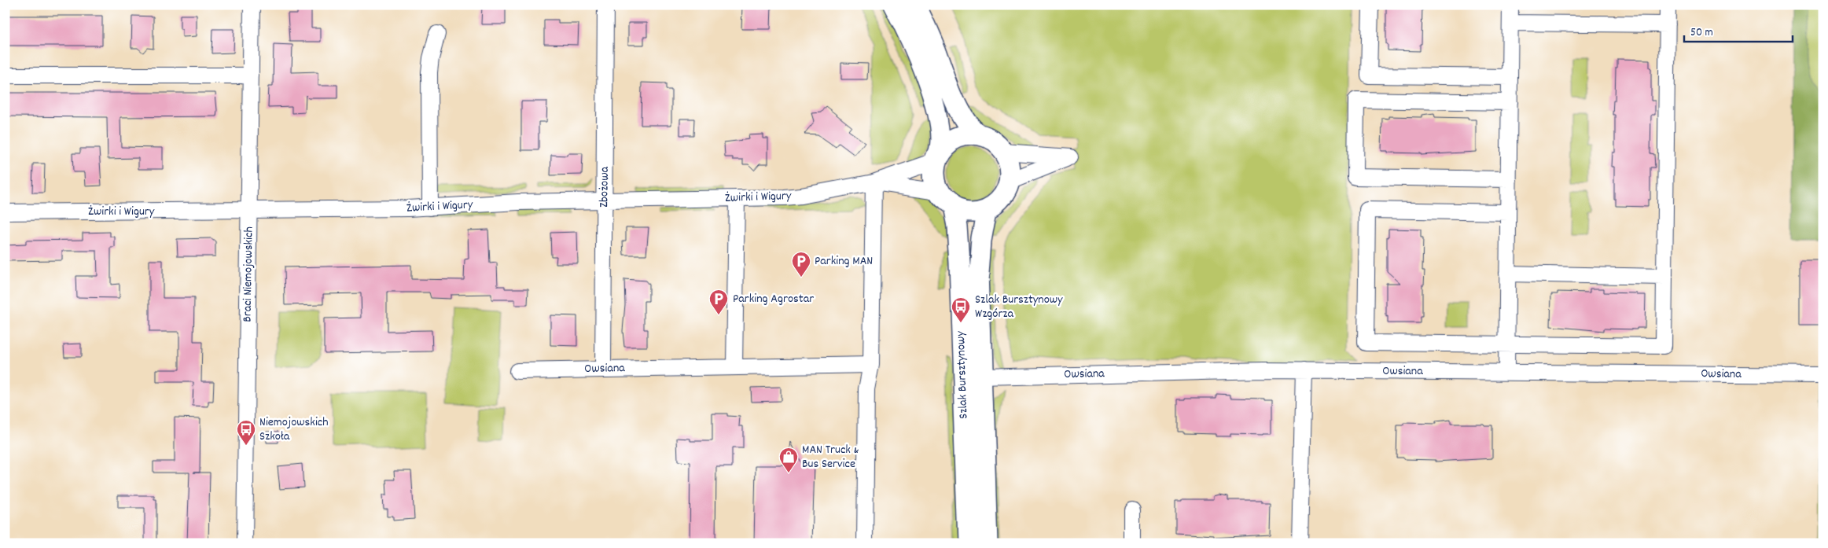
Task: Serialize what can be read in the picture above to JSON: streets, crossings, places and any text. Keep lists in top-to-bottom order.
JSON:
{
  "streets": {
    "main road": ["Szlak Bursztynowy"],
    "street": [
      "Zbożowa",
      "Żwirki i Wigury",
      "Braci Niemojowskich",
      "Owsiana"
    ]
  },
  "crossings": [
    ["Zbożowa", "Żwirki i Wigury"],
    ["Zbożowa", "Owsiana"],
    ["Żwirki i Wigury", "Braci Niemojowskich"],
    ["Żwirki i Wigury", "Szlak Bursztynowy"],
    ["Owsiana", "Szlak Bursztynowy"]
  ],
  "places": {
    "parking": ["Parking MAN", "Parking Agrostar"],
    "bus stop": ["Szlak Bursztynowy Wzgórza", "Niemojowskich Szkoła"],
    "shop": ["MAN Truck & Bus Service"]
  },
  "scale_bar": "50 m"
}
